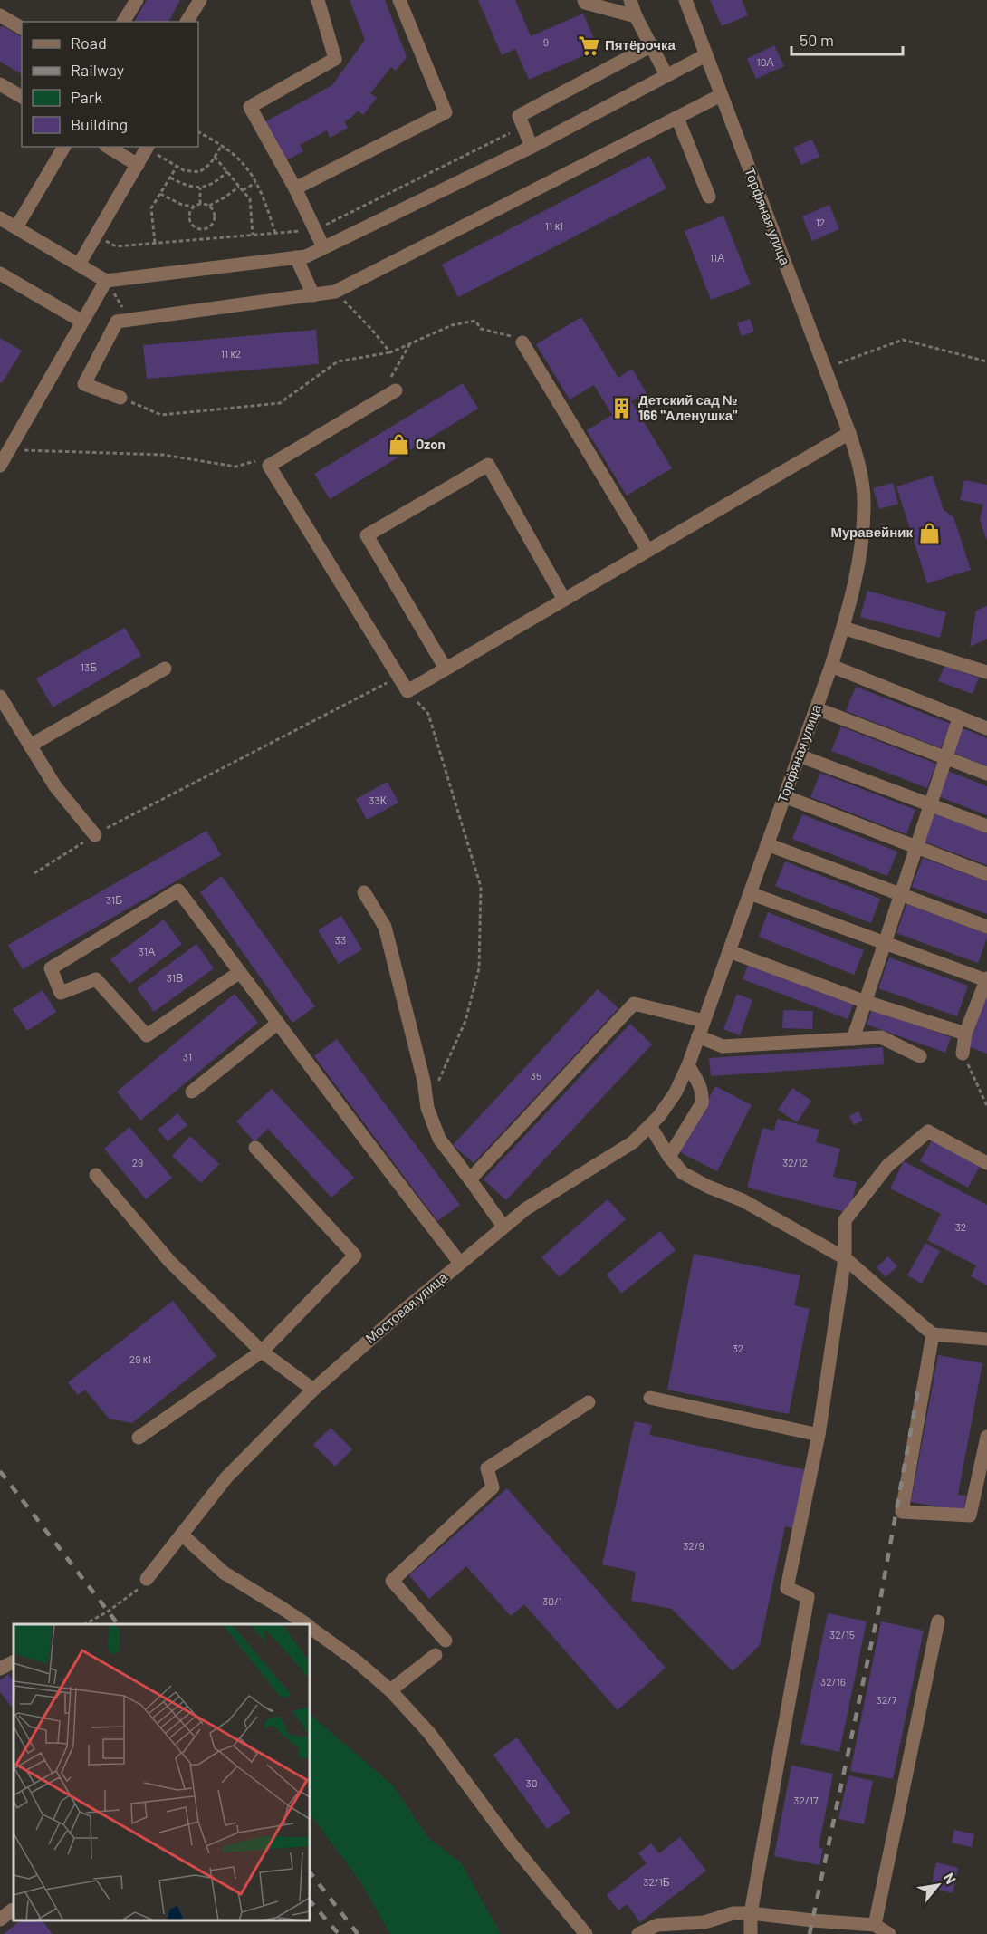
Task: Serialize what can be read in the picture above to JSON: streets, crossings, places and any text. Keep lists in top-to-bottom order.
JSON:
{
  "streets": {
    "street": ["Торфяная улица", "Мостовая улица"]
  },
  "crossings": [
    ["Торфяная улица", "Мостовая улица"]
  ],
  "places": {
    "supermarket": ["Пятёрочка"],
    "building": ["Детский сад № 166 \"Аленушка\""],
    "shop": ["Ozon", "Муравейник"]
  },
  "house_numbers": [
    "9",
    "10А",
    "12",
    "11 к1",
    "11А",
    "11 к2",
    "13Б",
    "33К",
    "31Б",
    "33",
    "31А",
    "31В",
    "31",
    "35",
    "29",
    "32/12",
    "32",
    "32",
    "29 к1",
    "32/9",
    "30/1",
    "32/15",
    "32/16",
    "32/7",
    "30",
    "32/17",
    "32/1Б"
  ],
  "legend": [
    "Road",
    "Railway",
    "Park",
    "Building"
  ],
  "scale_bar": "50 m",
  "north": "top right"
}
